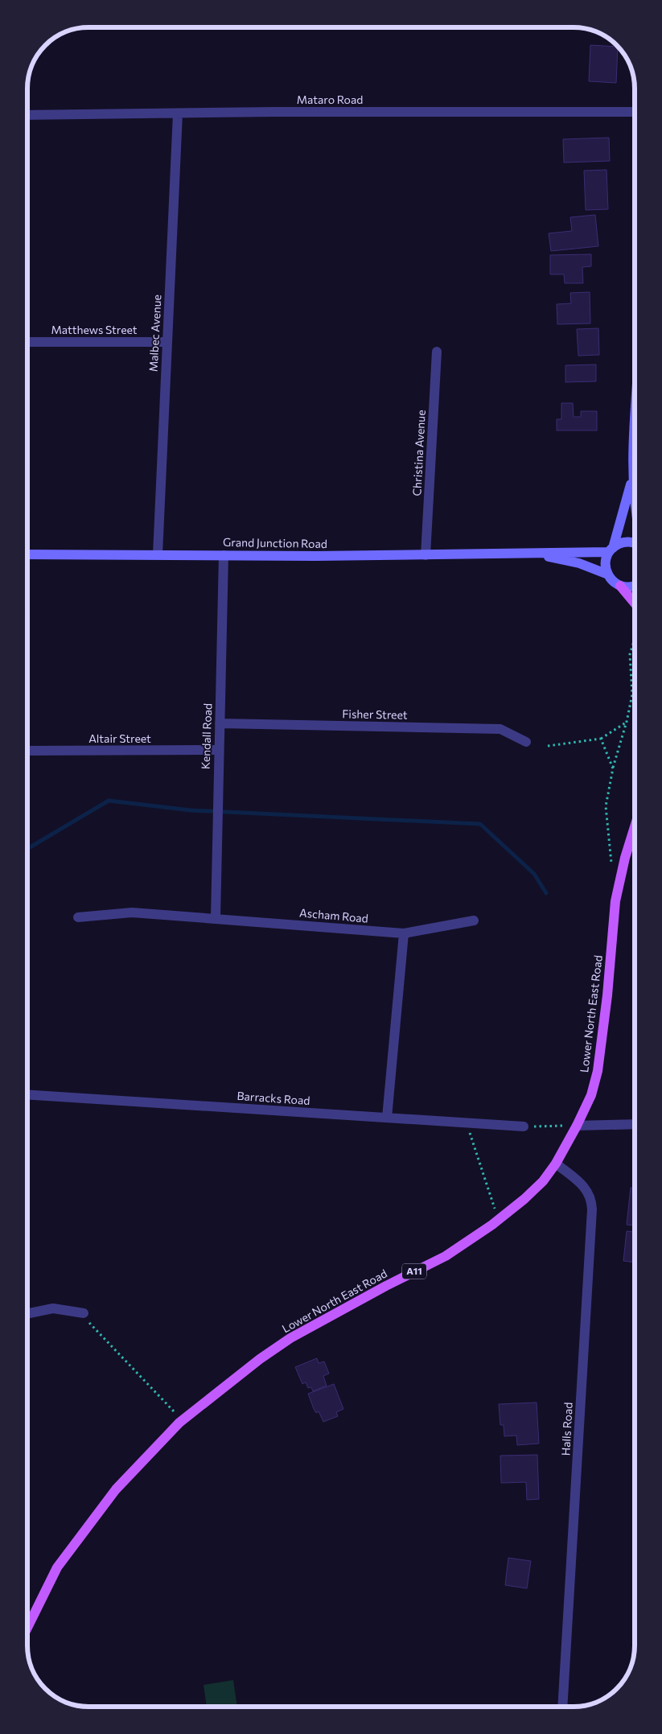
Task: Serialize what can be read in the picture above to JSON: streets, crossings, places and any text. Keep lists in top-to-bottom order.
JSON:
{
  "streets": {
    "main road": ["Grand Junction Road", "Lower North East Road", "A11"],
    "street": [
      "Mataro Road",
      "Matthews Street",
      "Malbec Avenue",
      "Christina Avenue",
      "Fisher Street",
      "Kendall Road",
      "Altair Street",
      "Ascham Road",
      "Barracks Road",
      "Halls Road"
    ]
  },
  "crossings": [
    ["Mataro Road", "Malbec Avenue"],
    ["Matthews Street", "Malbec Avenue"],
    ["Malbec Avenue", "Grand Junction Road"],
    ["Christina Avenue", "Grand Junction Road"],
    ["Grand Junction Road", "Kendall Road"],
    ["Fisher Street", "Kendall Road"],
    ["Kendall Road", "Altair Street"],
    ["Kendall Road", "Ascham Road"],
    ["Lower North East Road", "Halls Road"]
  ]
}
